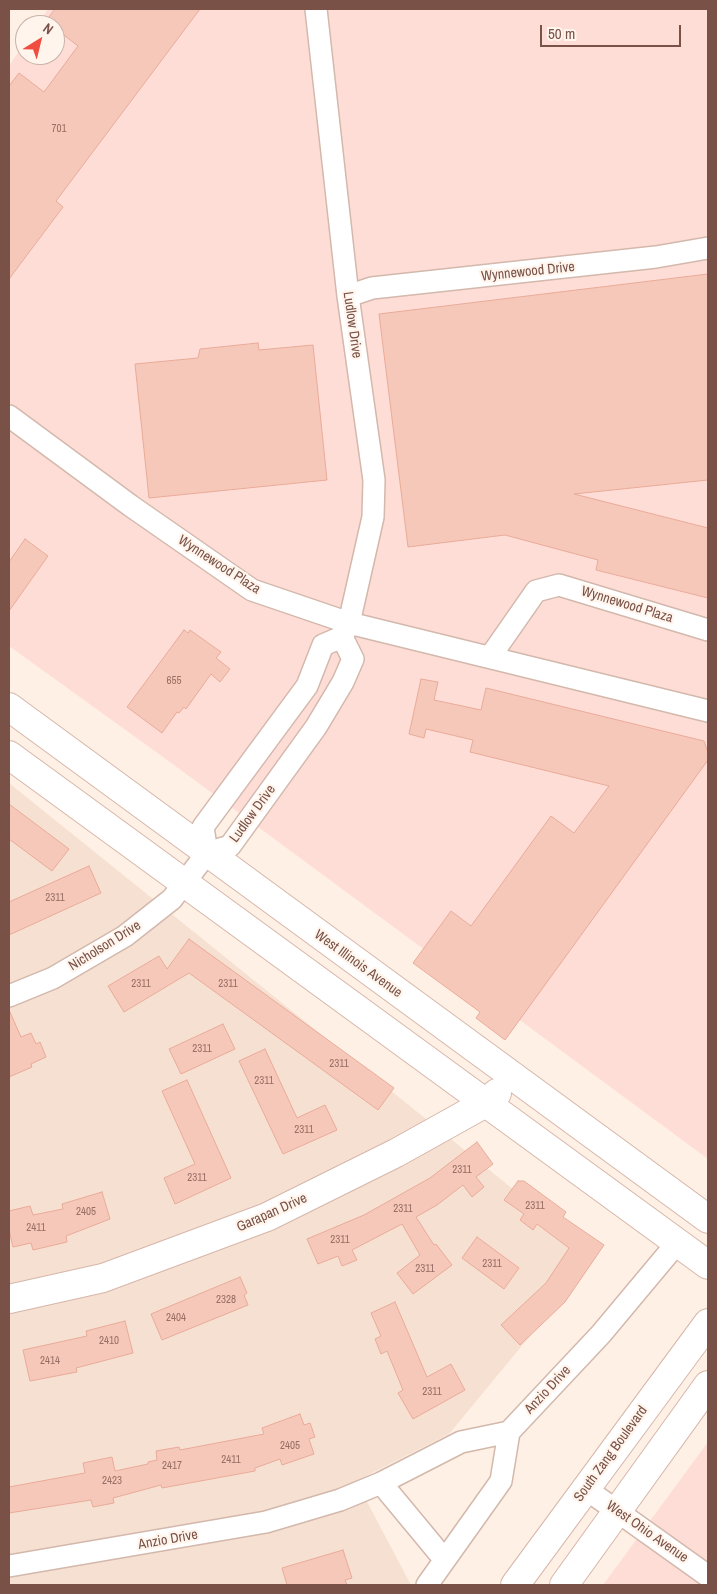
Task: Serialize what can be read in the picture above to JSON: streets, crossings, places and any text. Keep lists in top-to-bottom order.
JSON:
{
  "streets": {
    "main road": ["West Illinois Avenue", "Garapan Drive", "South Zang Boulevard"],
    "street": [
      "Wynnewood Drive",
      "Ludlow Drive",
      "Wynnewood Plaza",
      "Nicholson Drive",
      "Anzio Drive",
      "West Ohio Avenue"
    ]
  },
  "crossings": [
    ["Wynnewood Drive", "Ludlow Drive"],
    ["Ludlow Drive", "Wynnewood Plaza"],
    ["Ludlow Drive", "Nicholson Drive"],
    ["Ludlow Drive", "West Illinois Avenue"],
    ["Nicholson Drive", "West Illinois Avenue"],
    ["West Illinois Avenue", "Garapan Drive"],
    ["South Zang Boulevard", "West Ohio Avenue"]
  ],
  "house_numbers": [
    "701",
    "655",
    "2311",
    "2311",
    "2311",
    "2311",
    "2311",
    "2311",
    "2311",
    "2311",
    "2311",
    "2311",
    "2311",
    "2405",
    "2411",
    "2311",
    "2311",
    "2311",
    "2328",
    "2404",
    "2410",
    "2414",
    "2311",
    "2405",
    "2411",
    "2417",
    "2423"
  ],
  "scale_bar": "50 m",
  "north": "top right"
}
